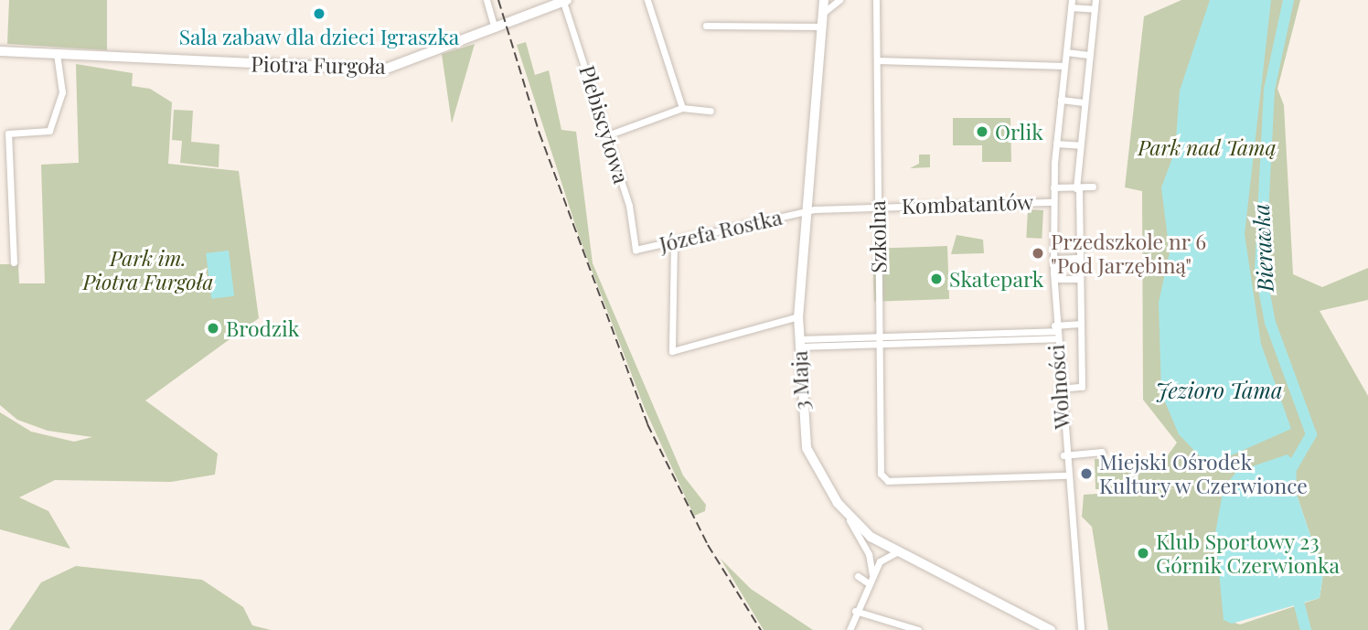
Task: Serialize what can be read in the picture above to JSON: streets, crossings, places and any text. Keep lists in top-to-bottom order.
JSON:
{
  "streets": {
    "main road": ["Piotra Furgoła", "3 Maja"],
    "street": [
      "Plebiscytowa",
      "Kombatantów",
      "Józefa Rostka",
      "Szkolna",
      "Wolności"
    ]
  },
  "crossings": [
    ["Piotra Furgoła", "Plebiscytowa"],
    ["Plebiscytowa", "Józefa Rostka"],
    ["Kombatantów", "Józefa Rostka"],
    ["Kombatantów", "Szkolna"],
    ["Kombatantów", "3 Maja"],
    ["Kombatantów", "Wolności"],
    ["Józefa Rostka", "3 Maja"],
    ["Szkolna", "Wolności"]
  ],
  "water": ["Bierawka", "Jezioro Tama"],
  "parks": ["Park nad Tamą", "Park im. Piotra Furgoła"],
  "places": [
    "Sala zabaw dla dzieci Igraszka",
    "Orlik",
    "Przedszkole nr 6 \"Pod Jarzębiną\"",
    "Skatepark",
    "Brodzik",
    "Miejski Ośrodek Kultury w Czerwionce",
    "Klub Sportowy 23 Górnik Czerwionka"
  ]
}
